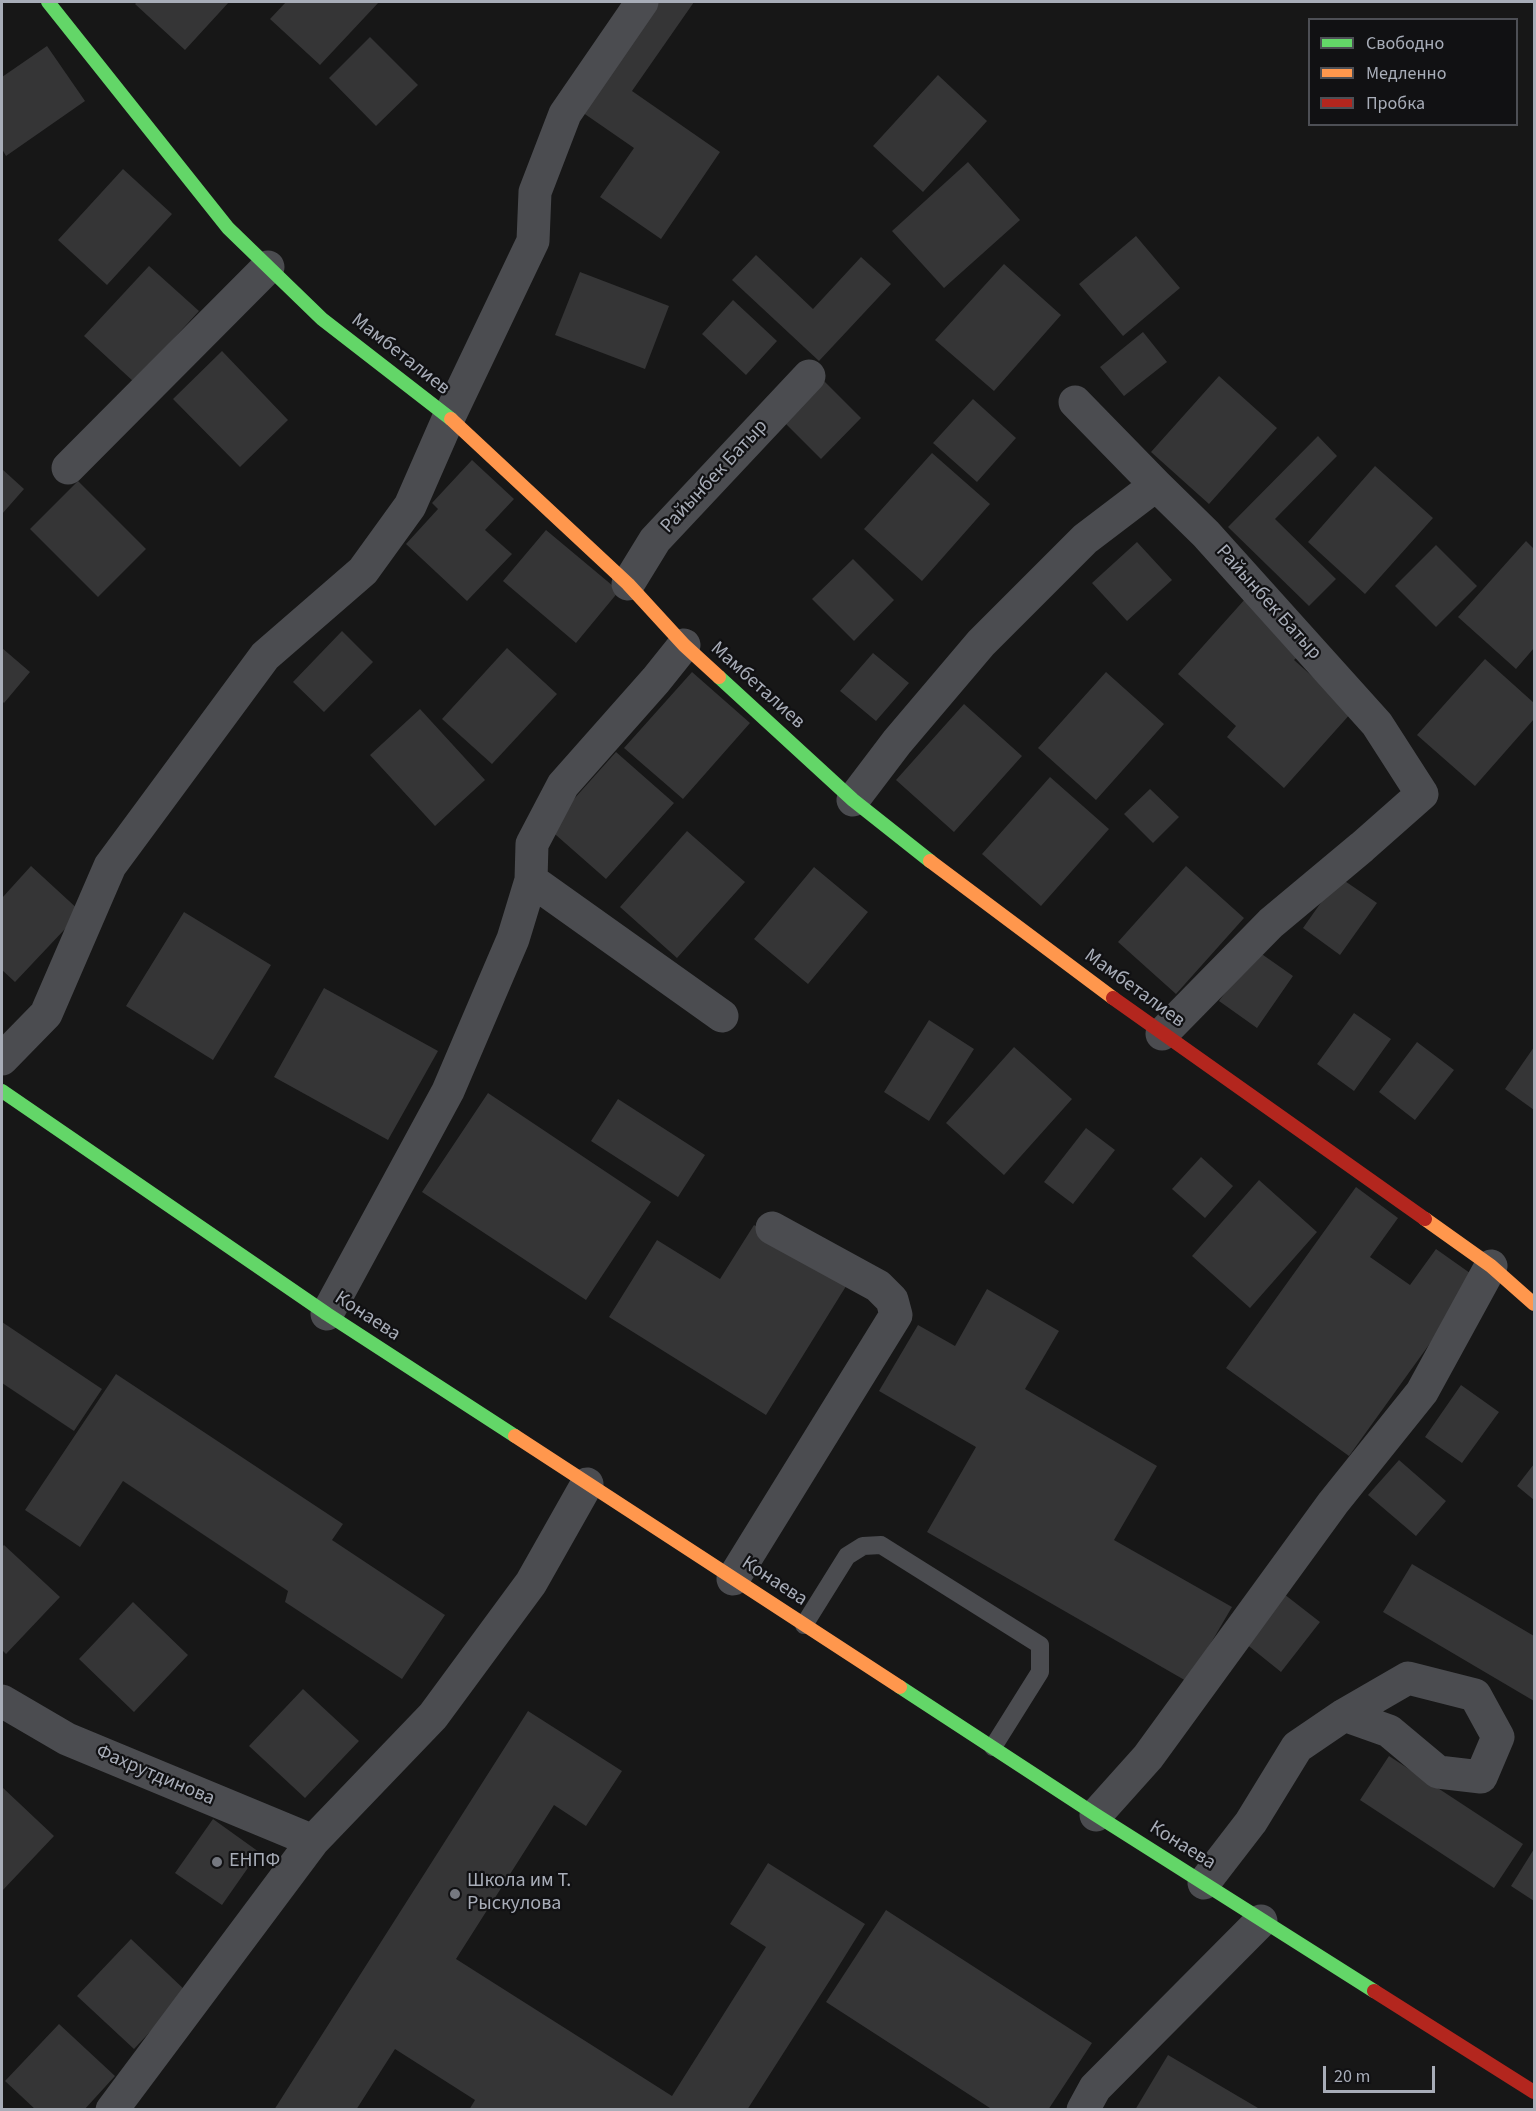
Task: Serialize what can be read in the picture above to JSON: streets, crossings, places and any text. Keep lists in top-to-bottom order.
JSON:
{
  "streets": {
    "street": [
      "Мамбеталиев",
      "Райынбек Батыр",
      "Конаева",
      "Фахрутдинова"
    ]
  },
  "crossings": [
    ["Мамбеталиев", "Райынбек Батыр"]
  ],
  "places": ["ЕНПФ", "Школа им Т. Рыскулова"],
  "legend": ["Свободно", "Медленно", "Пробка"],
  "scale_bar": "20 m"
}
